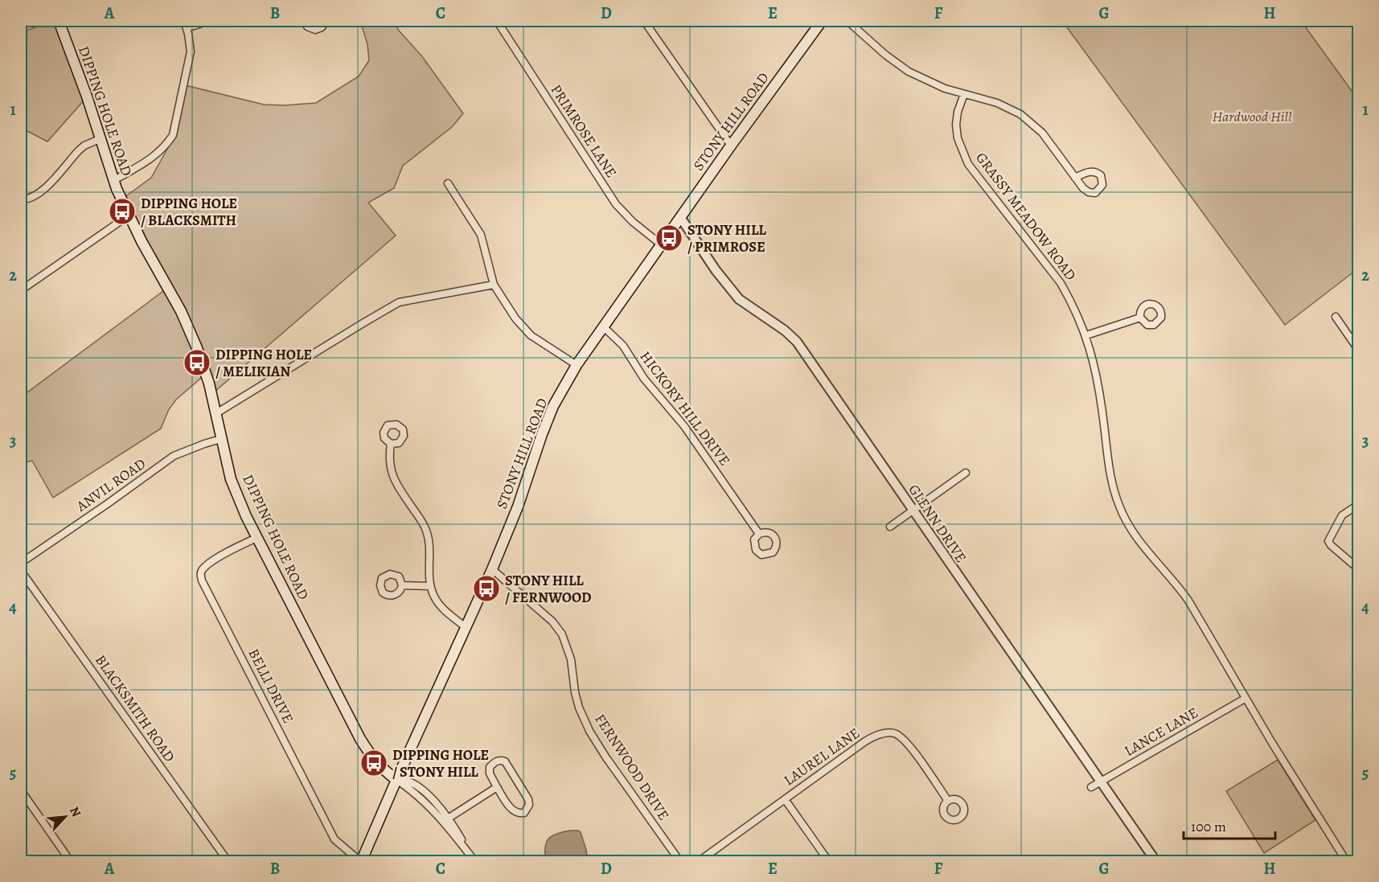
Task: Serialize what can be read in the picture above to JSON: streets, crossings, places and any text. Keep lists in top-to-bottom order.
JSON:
{
  "streets": {
    "main road": ["DIPPING HOLE ROAD", "STONY HILL ROAD"],
    "street": [
      "PRIMROSE LANE",
      "GRASSY MEADOW ROAD",
      "HICKORY HILL DRIVE",
      "ANVIL ROAD",
      "GLENN DRIVE",
      "BELLI DRIVE",
      "BLACKSMITH ROAD",
      "LANCE LANE",
      "LAUREL LANE",
      "FERNWOOD DRIVE"
    ]
  },
  "crossings": [
    ["DIPPING HOLE ROAD", "STONY HILL ROAD"],
    ["DIPPING HOLE ROAD", "ANVIL ROAD"],
    ["DIPPING HOLE ROAD", "BELLI DRIVE"],
    ["STONY HILL ROAD", "PRIMROSE LANE"],
    ["STONY HILL ROAD", "HICKORY HILL DRIVE"],
    ["STONY HILL ROAD", "GLENN DRIVE"],
    ["STONY HILL ROAD", "BELLI DRIVE"],
    ["STONY HILL ROAD", "FERNWOOD DRIVE"],
    ["GRASSY MEADOW ROAD", "LANCE LANE"],
    ["GLENN DRIVE", "LANCE LANE"]
  ],
  "parks": ["Hardwood Hill"],
  "places": {
    "bus stop": [
      "DIPPING HOLE / BLACKSMITH",
      "STONY HILL / PRIMROSE",
      "DIPPING HOLE / MELIKIAN",
      "STONY HILL / FERNWOOD",
      "DIPPING HOLE / STONY HILL"
    ]
  },
  "scale_bar": "100 m",
  "north": "top right",
  "grid": {
    "columns": [
      "A",
      "B",
      "C",
      "D",
      "E",
      "F",
      "G",
      "H"
    ],
    "rows": [
      "1",
      "2",
      "3",
      "4",
      "5"
    ]
  }
}
